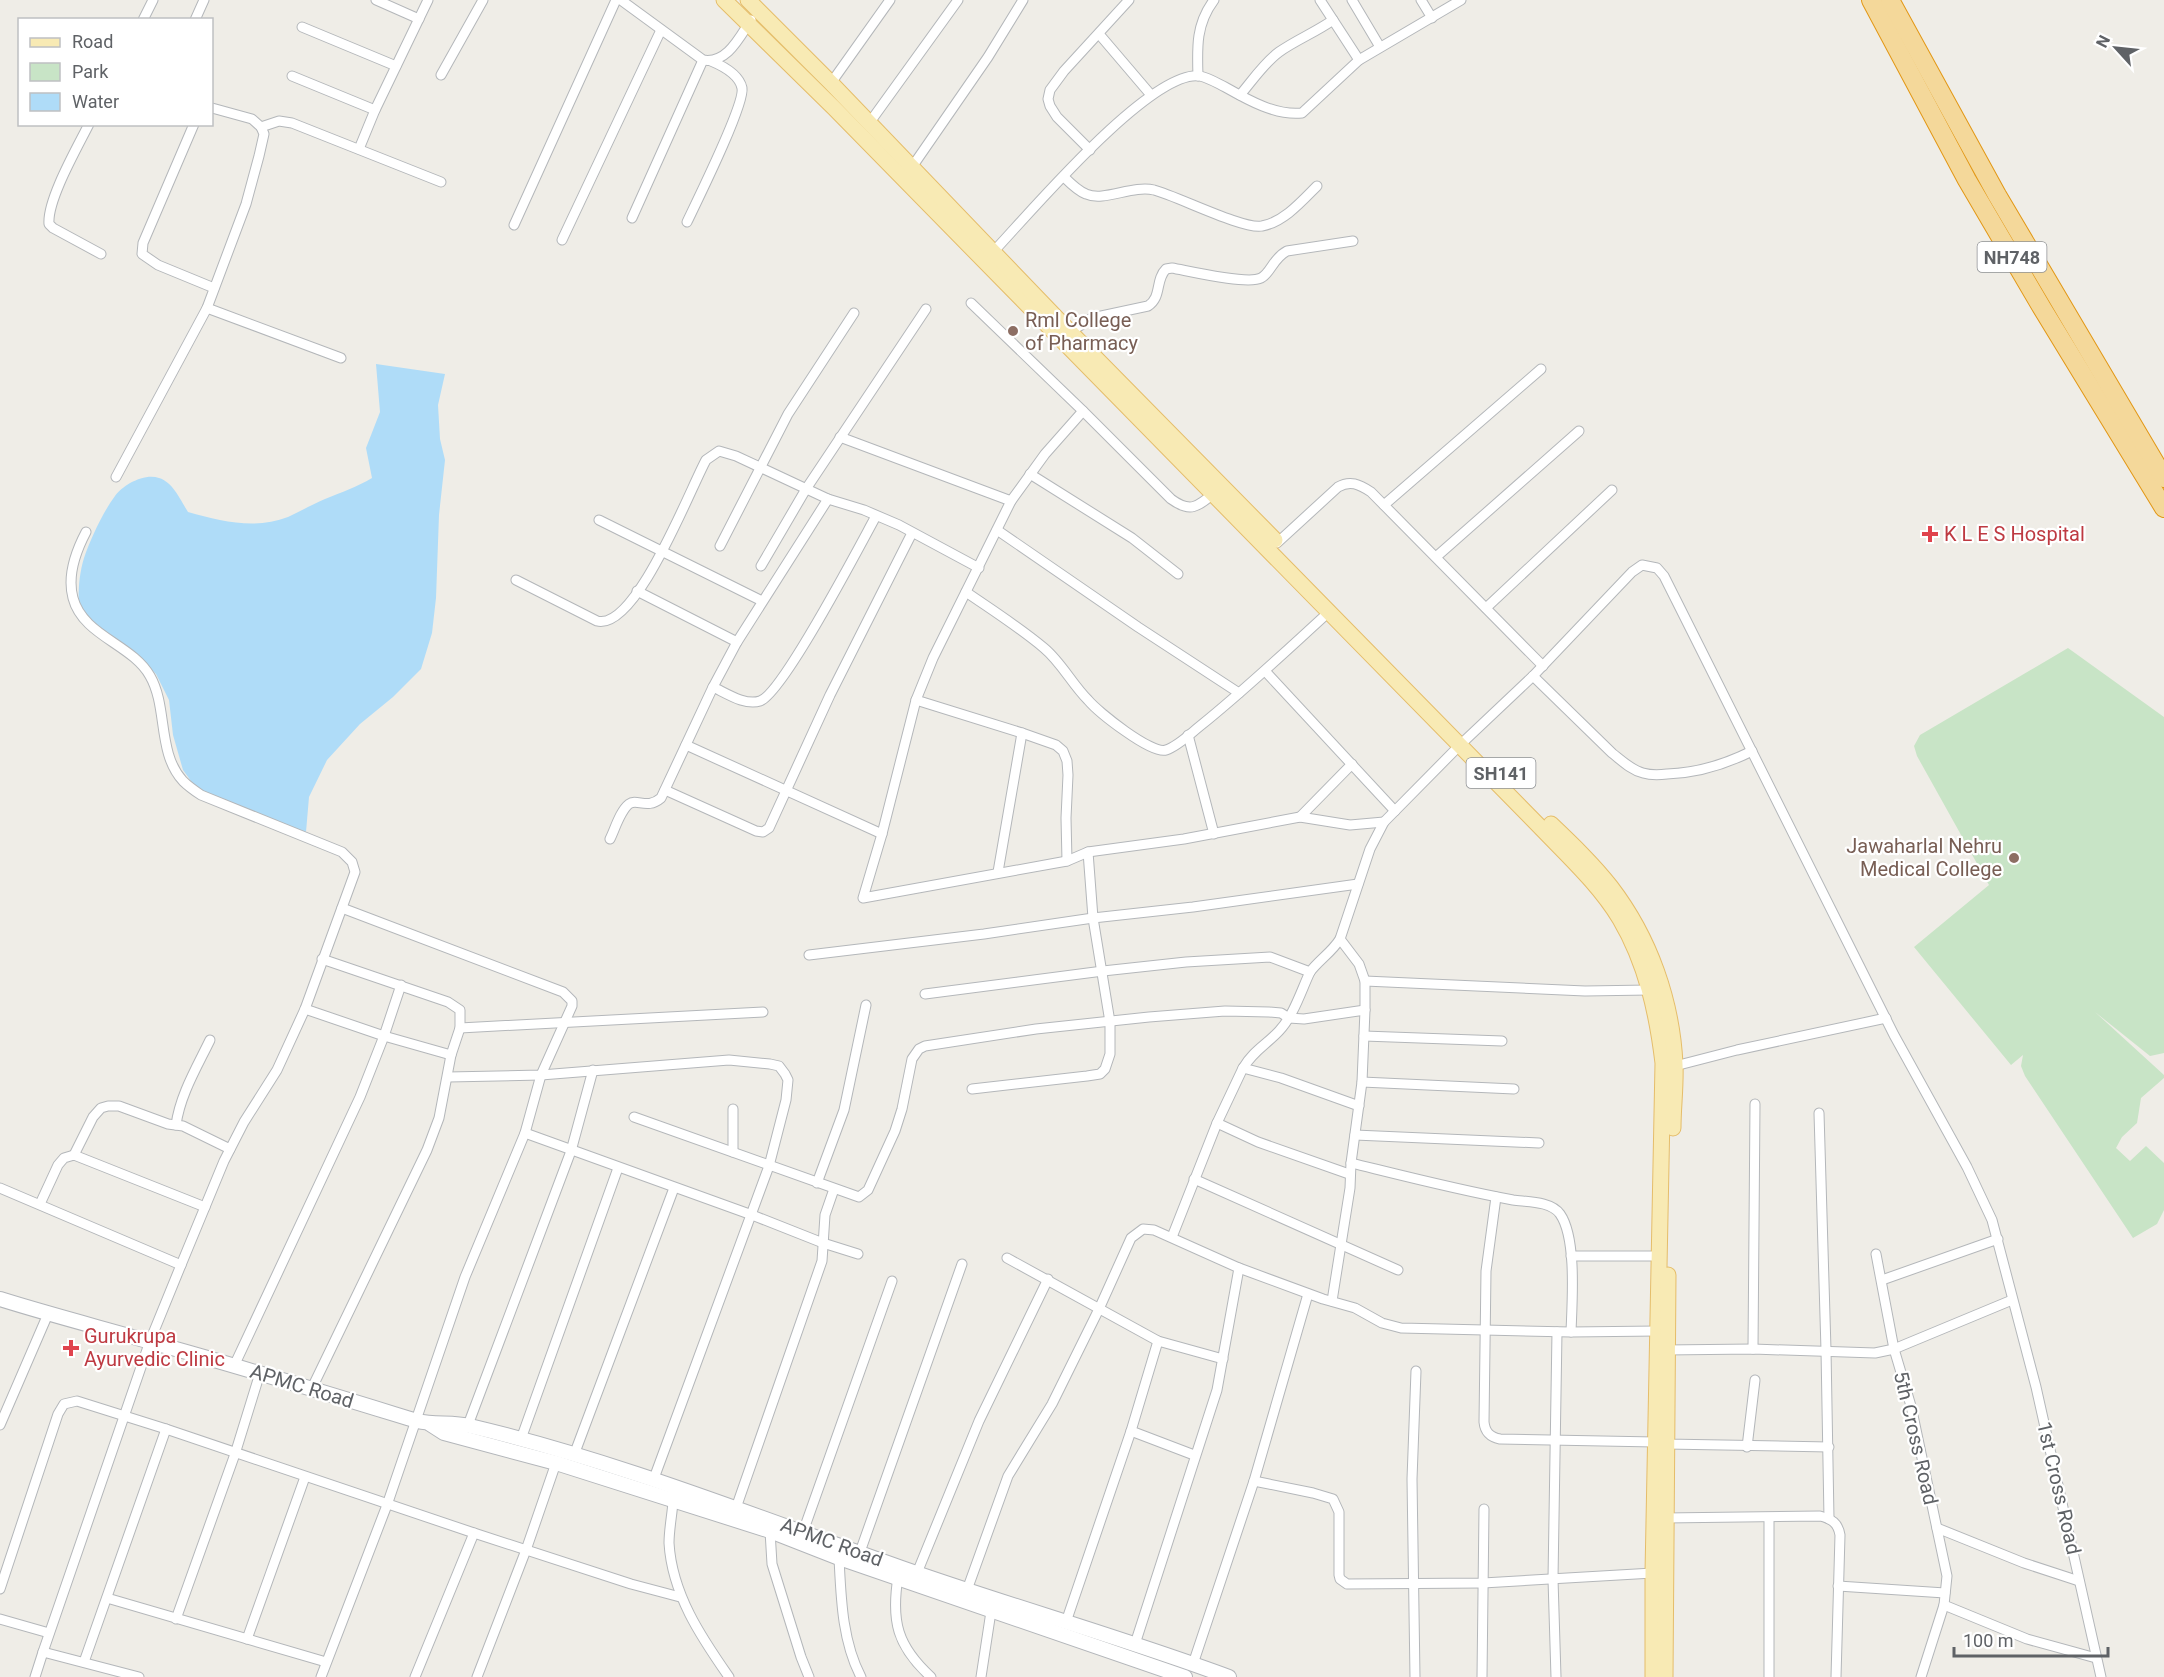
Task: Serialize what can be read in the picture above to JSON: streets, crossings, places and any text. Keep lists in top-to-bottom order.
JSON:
{
  "streets": {
    "highway": ["NH748"],
    "main road": ["SH141"],
    "street": ["APMC Road", "5th Cross Road", "1st Cross Road"]
  },
  "crossings": [
    ["SH141", "5th Cross Road"]
  ],
  "places": {
    "other": ["Rml College of Pharmacy", "Jawaharlal Nehru Medical College"],
    "health": ["K L E S Hospital", "Gurukrupa Ayurvedic Clinic"]
  },
  "legend": ["Road", "Park", "Water"],
  "scale_bar": "100 m",
  "north": "top left"
}
